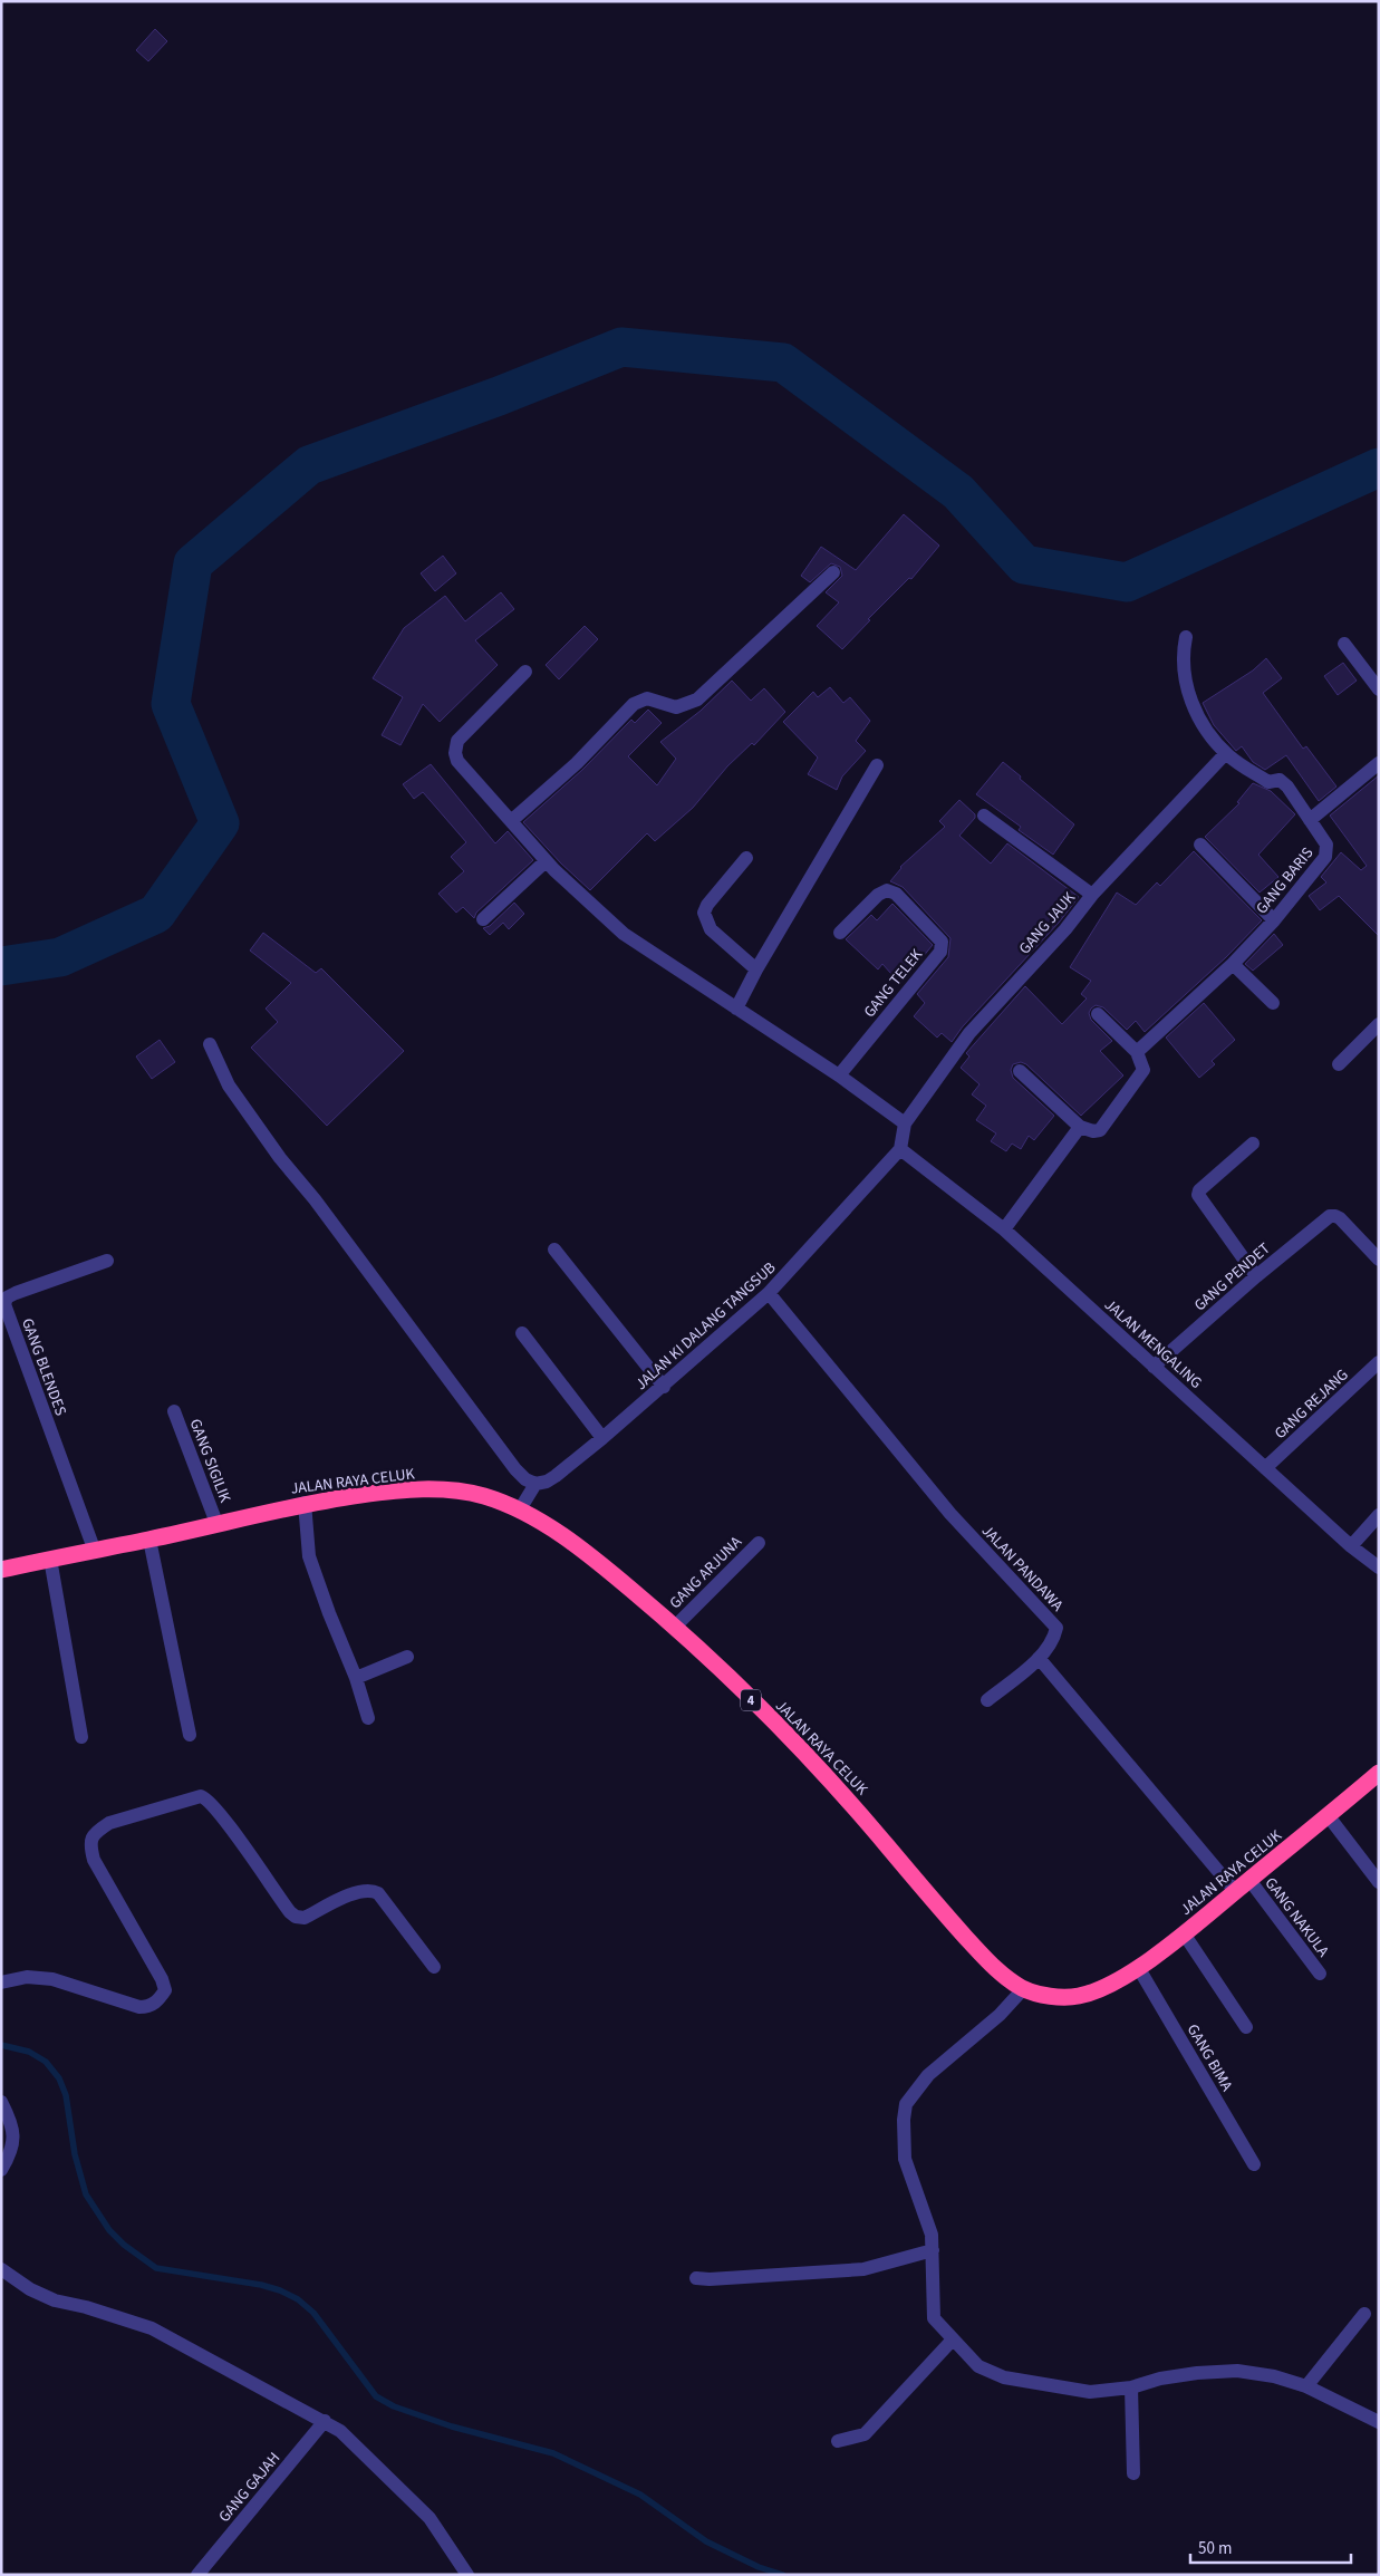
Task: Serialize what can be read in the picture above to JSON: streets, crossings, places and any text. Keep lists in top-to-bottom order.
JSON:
{
  "streets": {
    "highway": ["JALAN RAYA CELUK", "4"],
    "street": [
      "GANG BARIS",
      "GANG JAUK",
      "GANG TELEK",
      "GANG PENDET",
      "JALAN KI DALANG TANGSUB",
      "JALAN MENGALING",
      "GANG BLENDES",
      "GANG REJANG",
      "GANG SIGILIK",
      "JALAN PANDAWA",
      "GANG ARJUNA",
      "GANG NAKULA",
      "GANG BIMA",
      "GANG GAJAH"
    ]
  },
  "crossings": [
    ["GANG BARIS", "GANG JAUK"],
    ["GANG PENDET", "JALAN MENGALING"],
    ["JALAN KI DALANG TANGSUB", "JALAN MENGALING"],
    ["JALAN KI DALANG TANGSUB", "JALAN PANDAWA"],
    ["JALAN MENGALING", "GANG REJANG"],
    ["GANG BLENDES", "JALAN RAYA CELUK"],
    ["GANG SIGILIK", "JALAN RAYA CELUK"],
    ["JALAN RAYA CELUK", "GANG ARJUNA"],
    ["JALAN RAYA CELUK", "GANG NAKULA"],
    ["JALAN RAYA CELUK", "GANG BIMA"]
  ],
  "scale_bar": "50 m"
}
